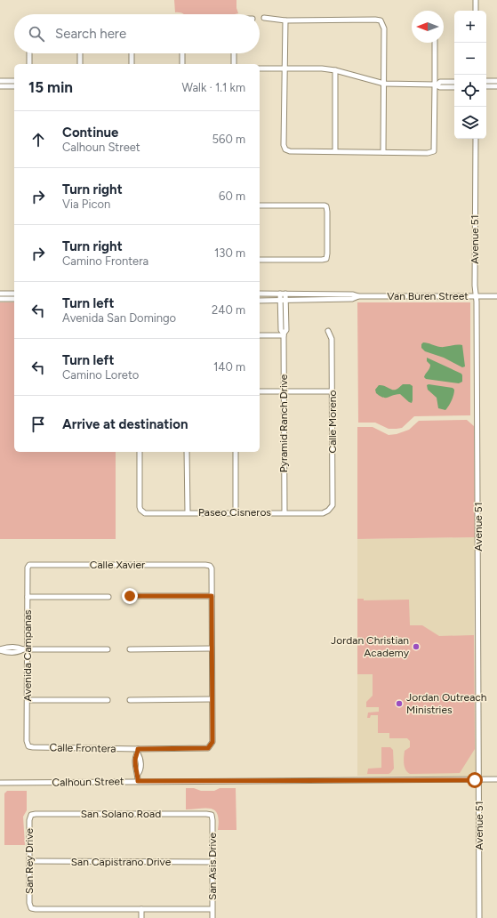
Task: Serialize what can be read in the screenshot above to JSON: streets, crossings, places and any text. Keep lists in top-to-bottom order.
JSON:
{
  "streets": {
    "street": [
      "Avenue 51",
      "Van Buren Street",
      "Calle Moreno",
      "Pyramid Ranch Drive",
      "Paseo Cisneros",
      "Calle Xavier",
      "Avenida Campanas",
      "Calle Frontera",
      "Calhoun Street",
      "San Solano Road",
      "San Rey Drive",
      "San Capistrano Drive",
      "San Asis Drive"
    ]
  },
  "crossings": [
    ["Avenue 51", "Van Buren Street"],
    ["Avenue 51", "Calhoun Street"],
    ["Van Buren Street", "Pyramid Ranch Drive"],
    ["Calle Moreno", "Paseo Cisneros"],
    ["Pyramid Ranch Drive", "Paseo Cisneros"],
    ["Calle Xavier", "Avenida Campanas"],
    ["Avenida Campanas", "Calle Frontera"],
    ["San Solano Road", "San Rey Drive"],
    ["San Solano Road", "San Asis Drive"],
    ["San Rey Drive", "San Capistrano Drive"],
    ["San Capistrano Drive", "San Asis Drive"]
  ],
  "places": ["Jordan Christian Academy", "Jordan Outreach Ministries"],
  "north": "left",
  "page": {
    "map_buttons": ["+", "−"],
    "search": "Search here",
    "heading": ["15 min", "Walk · 1.1 km"],
    "list": [
      ["Continue", "Calhoun Street", "560 m"],
      ["Turn right", "Via Picon", "60 m"],
      ["Turn right", "Camino Frontera", "130 m"],
      ["Turn left", "Avenida San Domingo", "240 m"],
      ["Turn left", "Camino Loreto", "140 m"],
      "Arrive at destination"
    ]
  }
}
